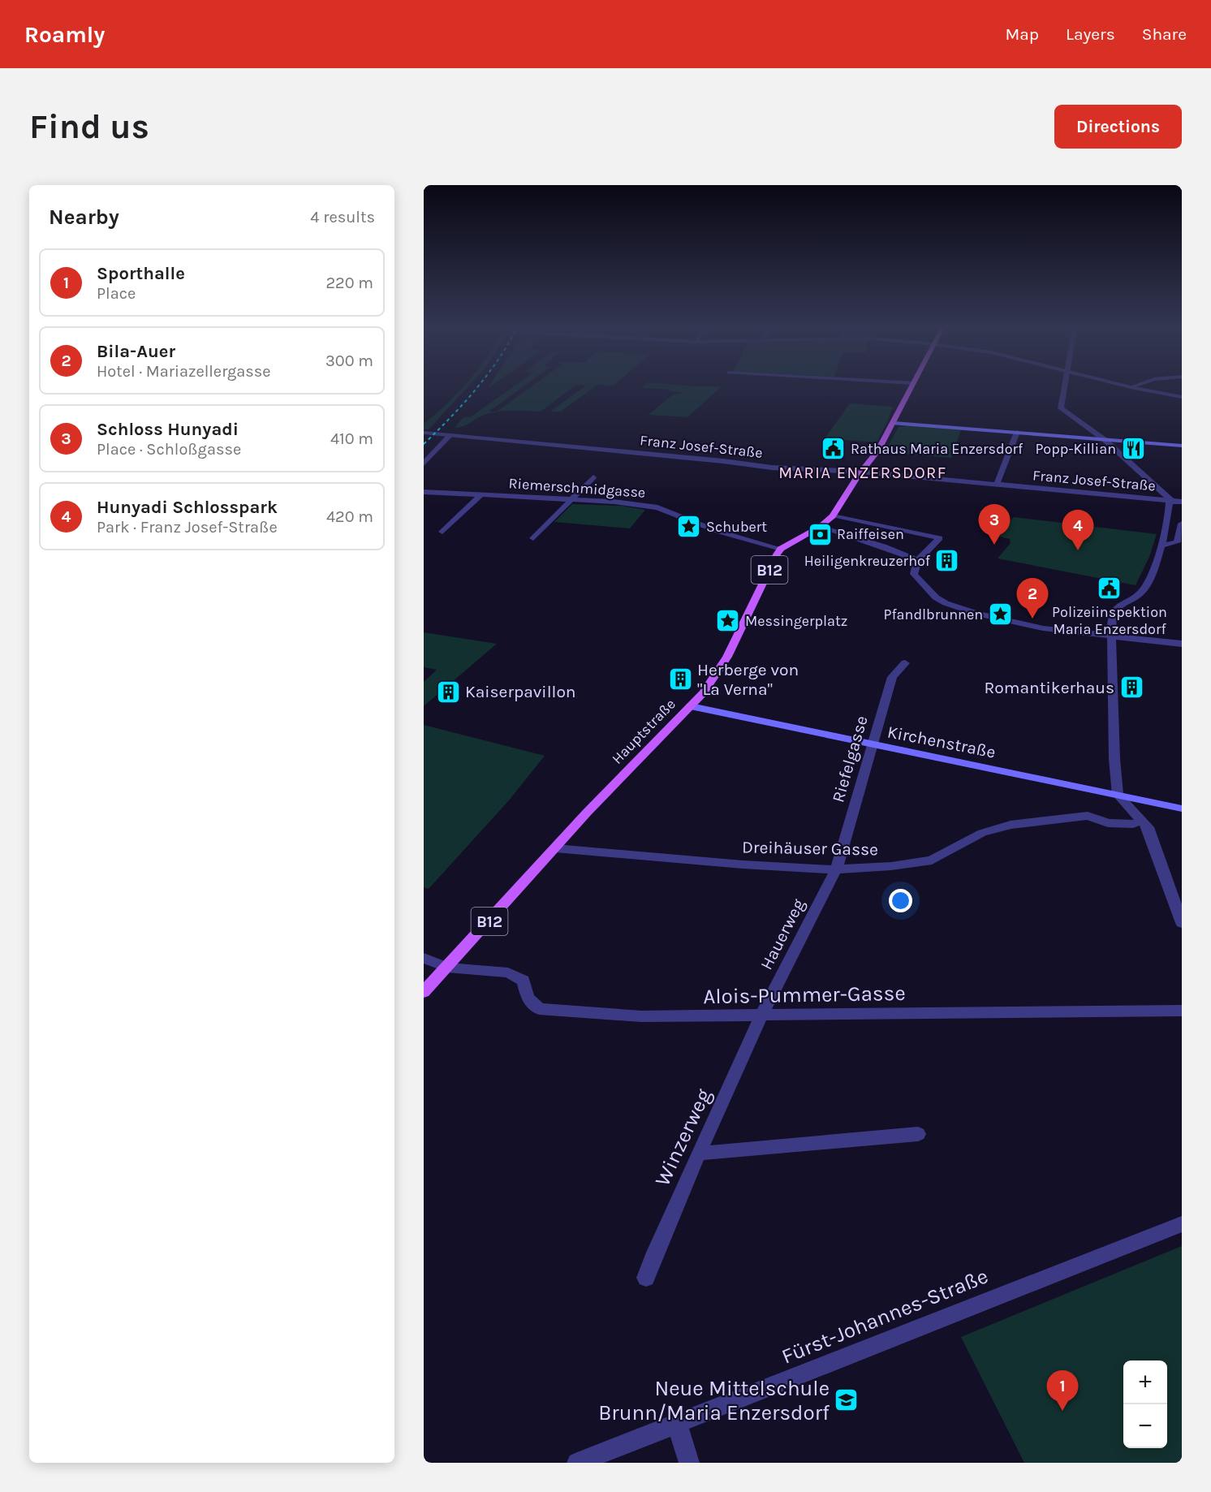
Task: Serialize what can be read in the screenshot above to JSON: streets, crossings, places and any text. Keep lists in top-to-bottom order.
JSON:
{
  "streets": {
    "main road": ["B12", "Hauptstraße", "Kirchenstraße"],
    "street": [
      "Franz Josef-Straße",
      "Riemerschmidgasse",
      "Riefelgasse",
      "Dreihäuser Gasse",
      "Hauerweg",
      "Alois-Pummer-Gasse",
      "Winzerweg",
      "Fürst-Johannes-Straße"
    ]
  },
  "crossings": [
    ["Franz Josef-Straße", "B12"],
    ["Riemerschmidgasse", "B12"],
    ["Riemerschmidgasse", "Hauptstraße"],
    ["B12", "Hauptstraße"],
    ["B12", "Dreihäuser Gasse"],
    ["B12", "Alois-Pummer-Gasse"],
    ["Hauptstraße", "Kirchenstraße"],
    ["Hauptstraße", "Dreihäuser Gasse"],
    ["Kirchenstraße", "Riefelgasse"],
    ["Riefelgasse", "Dreihäuser Gasse"],
    ["Riefelgasse", "Hauerweg"],
    ["Dreihäuser Gasse", "Hauerweg"],
    ["Hauerweg", "Alois-Pummer-Gasse"],
    ["Hauerweg", "Winzerweg"],
    ["Alois-Pummer-Gasse", "Winzerweg"]
  ],
  "districts": ["MARIA ENZERSDORF"],
  "places": {
    "public building": ["Rathaus Maria Enzersdorf", "Polizeiinspektion Maria Enzersdorf"],
    "restaurant": ["Popp-Killian"],
    "place": ["Schubert", "Pfandlbrunnen", "Messingerplatz"],
    "bank": ["Raiffeisen"],
    "building": [
      "Heiligenkreuzerhof",
      "Herberge von \"La Verna\"",
      "Romantikerhaus",
      "Kaiserpavillon"
    ],
    "school or university": ["Neue Mittelschule Brunn/Maria Enzersdorf"]
  },
  "page": {
    "header": "Roamly",
    "nav": ["Map", "Layers", "Share"],
    "buttons": "Directions",
    "title": "Find us",
    "heading": ["Nearby", "4 results"],
    "list": [
      {
        "mark": "1",
        "name": "Sporthalle",
        "note": "Place",
        "value": "220 m"
      },
      {
        "mark": "2",
        "name": "Bila-Auer",
        "note": "Hotel · Mariazellergasse",
        "value": "300 m"
      },
      {
        "mark": "3",
        "name": "Schloss Hunyadi",
        "note": "Place · Schloßgasse",
        "value": "410 m"
      },
      {
        "mark": "4",
        "name": "Hunyadi Schlosspark",
        "note": "Park · Franz Josef-Straße",
        "value": "420 m"
      }
    ],
    "pins": [
      "3",
      "4",
      "2",
      "1"
    ],
    "map_buttons": ["+", "−"]
  }
}
